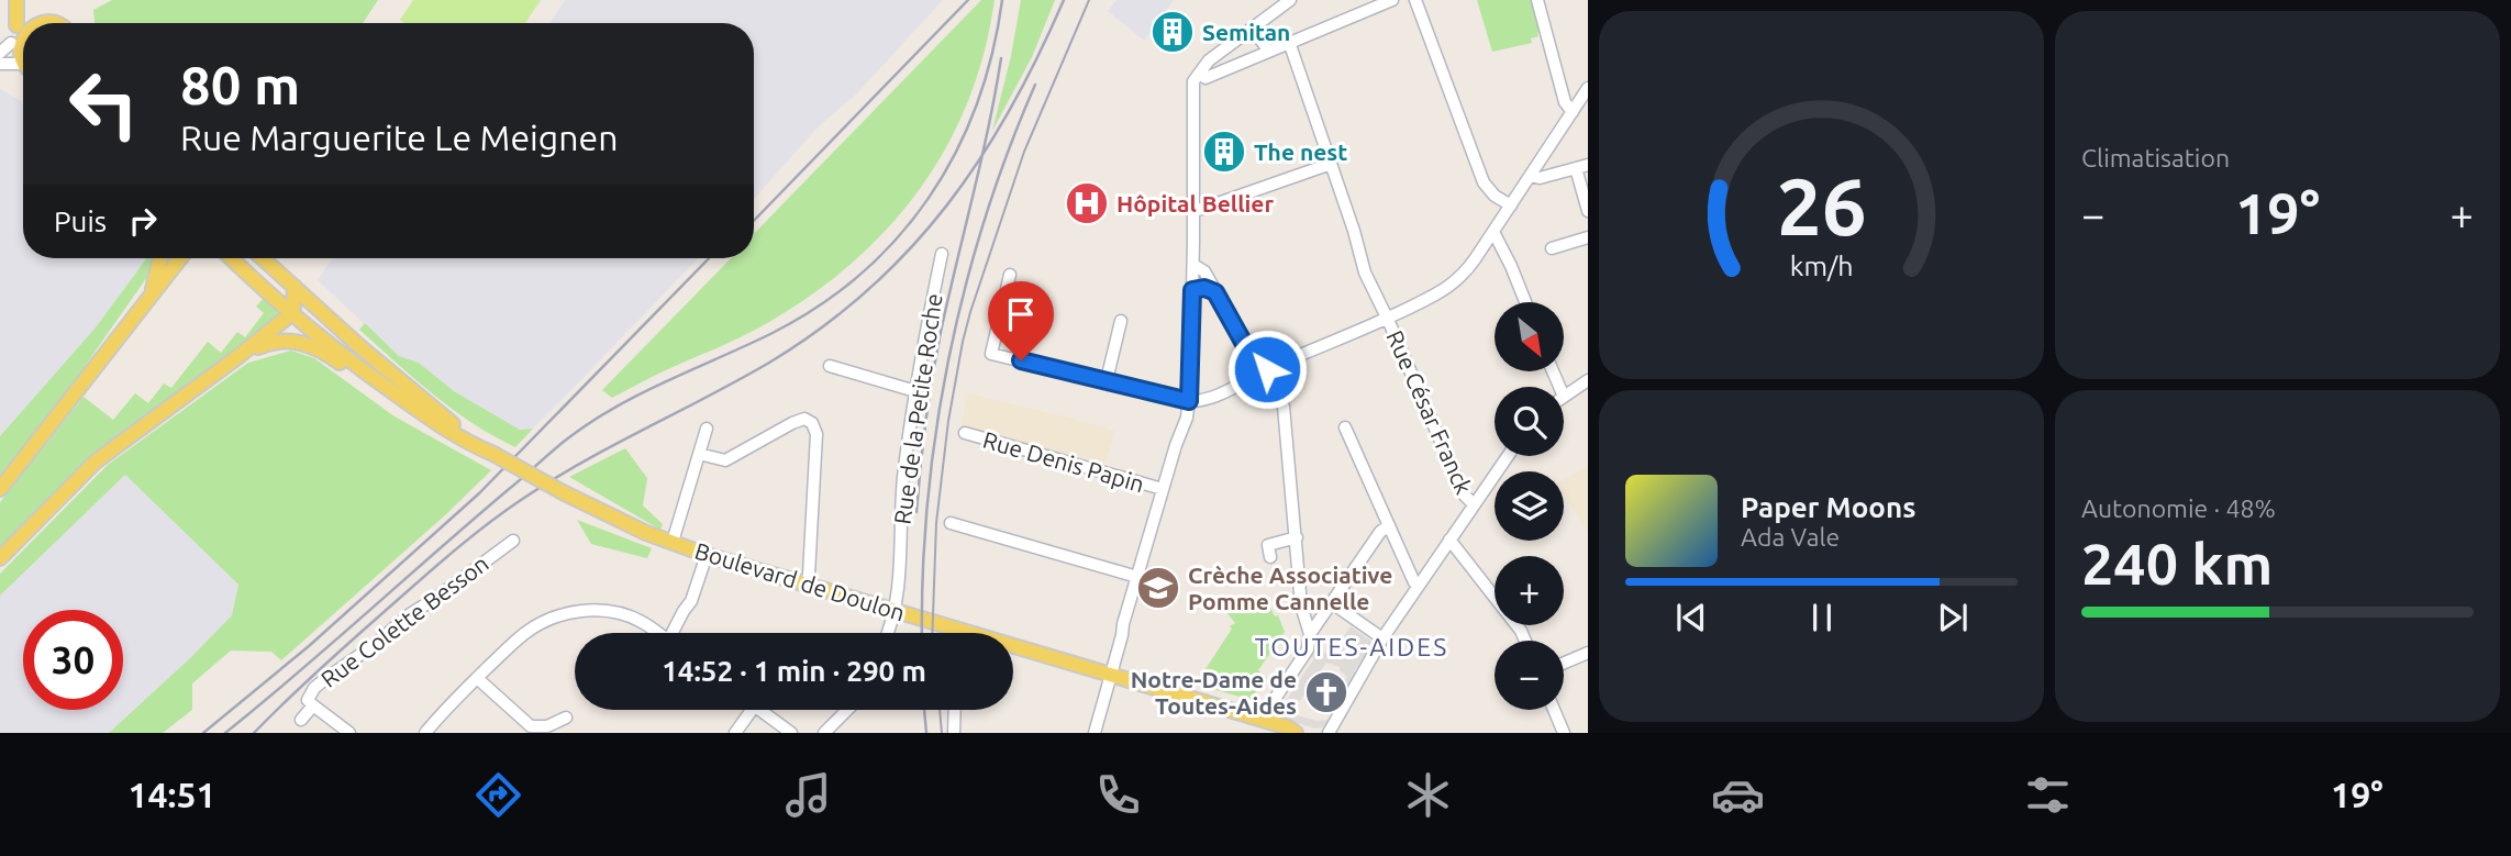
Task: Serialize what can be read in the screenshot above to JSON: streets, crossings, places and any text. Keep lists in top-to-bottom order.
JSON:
{
  "streets": {
    "main road": ["Boulevard de Doulon"],
    "street": [
      "Rue de la Petite Roche",
      "Rue César Franck",
      "Rue Denis Papin",
      "Rue Colette Besson"
    ]
  },
  "crossings": [
    ["Rue de la Petite Roche", "Boulevard de Doulon"]
  ],
  "districts": ["TOUTES-AIDES"],
  "places": {
    "building": ["Semitan", "The nest"],
    "hospital": ["Hôpital Bellier"],
    "school or university": ["Crèche Associative Pomme Cannelle"],
    "church": ["Notre-Dame de Toutes-Aides"]
  },
  "north": "bottom right",
  "page": {
    "tile": [
      "Climatisation",
      ["Autonomie · 48%", "240 km"]
    ],
    "turn": ["80 m", "Rue Marguerite Le Meignen"],
    "heat": ["−", "19°", "+"],
    "then": "Puis",
    "map_buttons": ["+", "−"],
    "song": ["Paper Moons", "Ada Vale"],
    "limit": "30",
    "trip": "14:52 · 1 min · 290 m",
    "tabs": ["14:51", "19°"],
    "gauge": ["26", "km/h"]
  }
}
